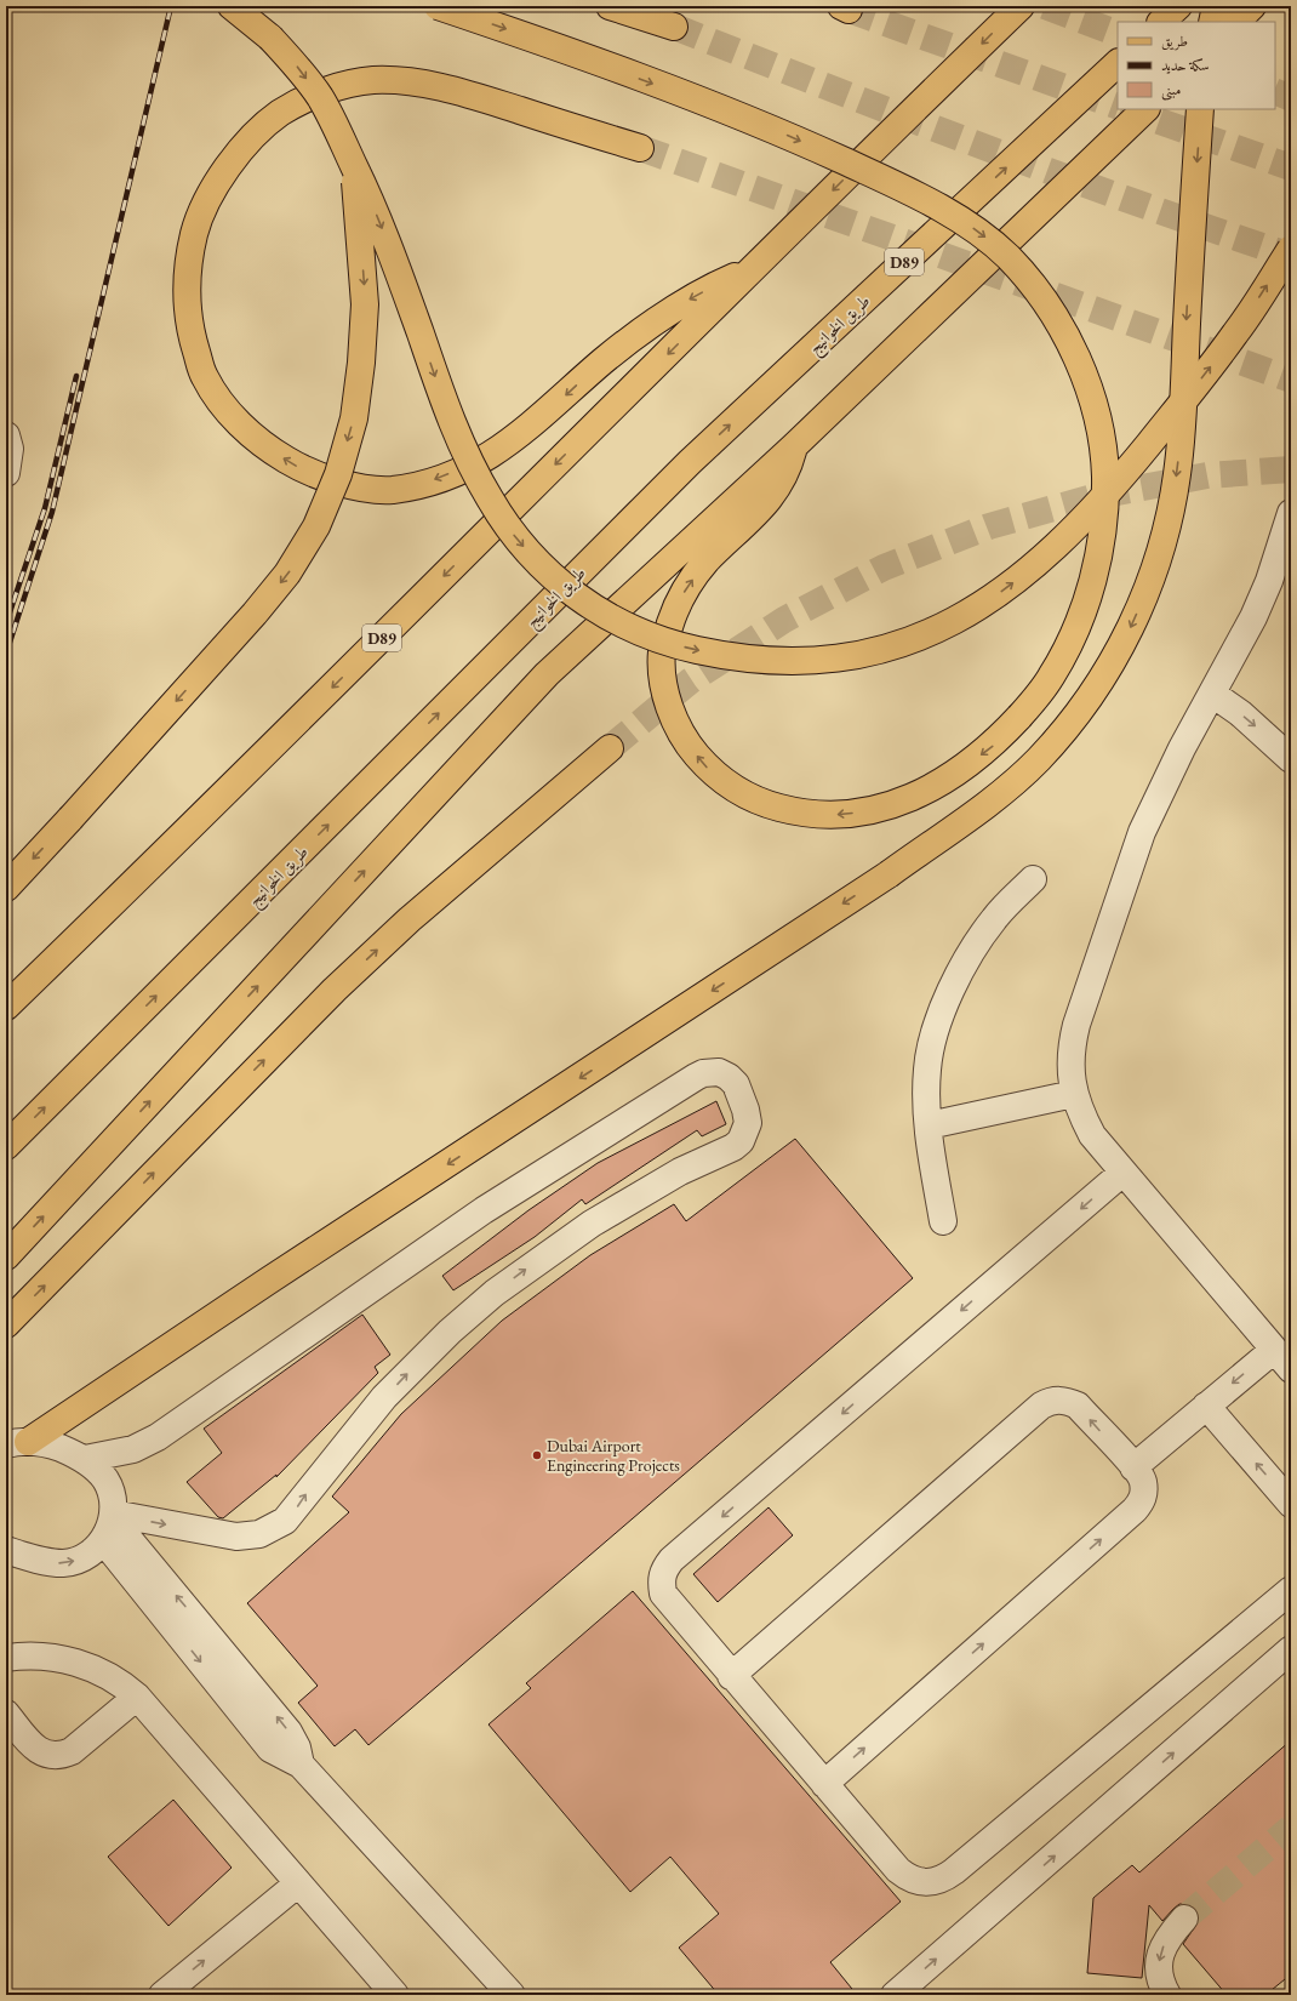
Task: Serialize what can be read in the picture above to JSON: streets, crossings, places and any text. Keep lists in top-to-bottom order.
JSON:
{
  "streets": {
    "main road": ["D89", "طريق الخوانيج"]
  },
  "places": ["Dubai Airport Engineering Projects"],
  "legend": ["طريق", "سكة حديد", "مبنى"]
}
